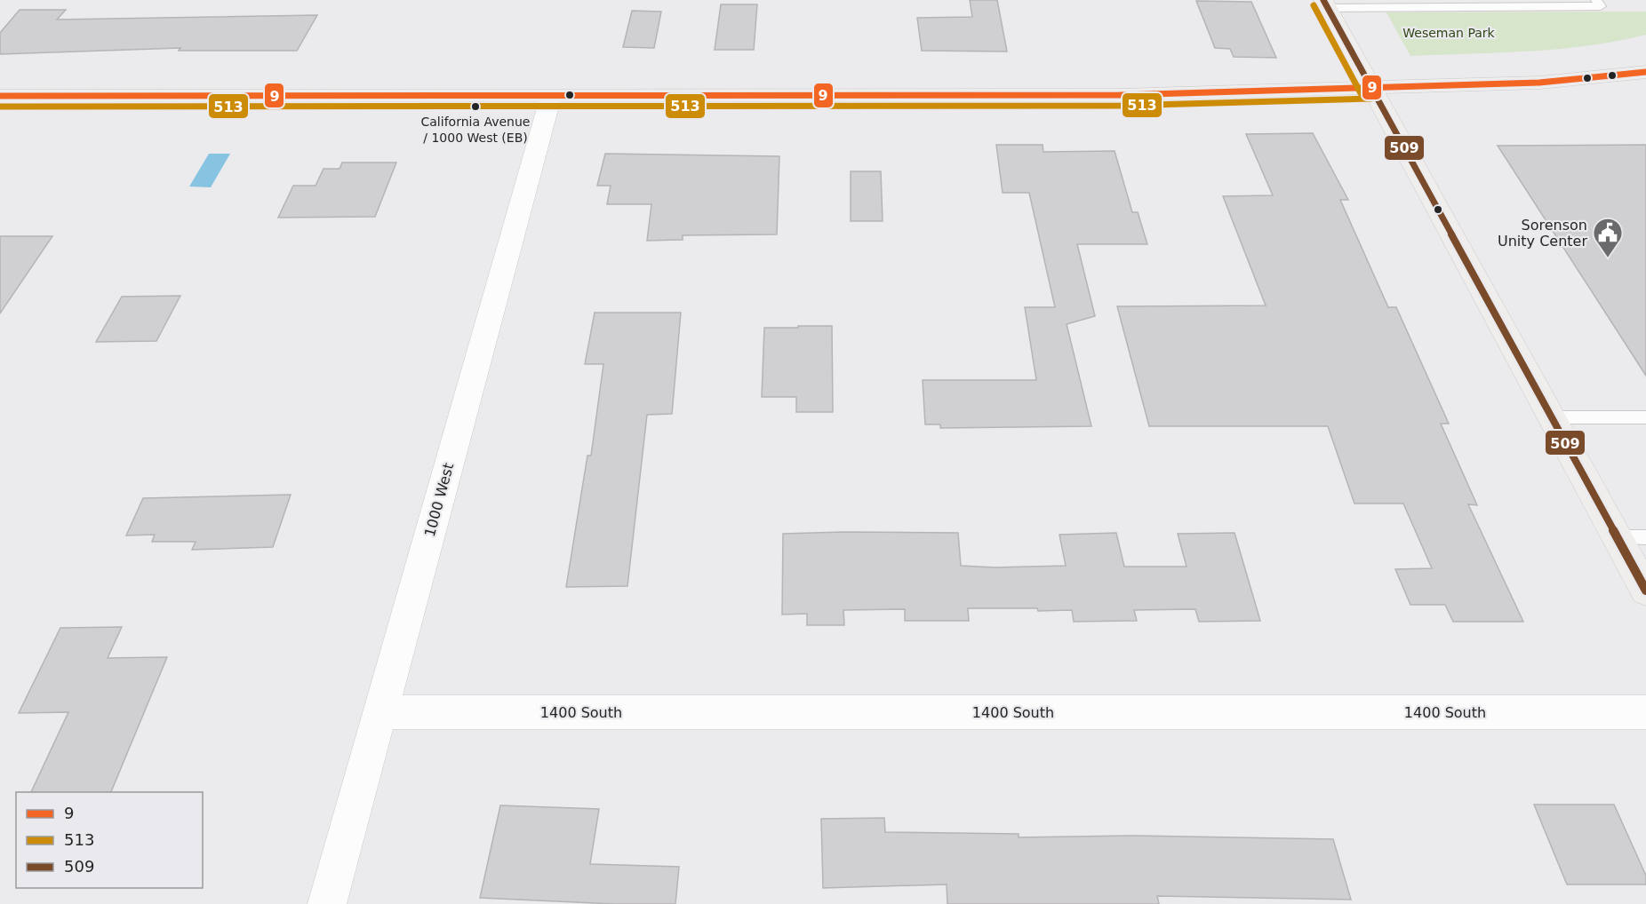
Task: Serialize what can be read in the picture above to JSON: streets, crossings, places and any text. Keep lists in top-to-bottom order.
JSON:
{
  "streets": {
    "street": ["1000 West", "1400 South"]
  },
  "crossings": [
    ["1000 West", "1400 South"]
  ],
  "parks": ["Weseman Park"],
  "places": {
    "other": ["California Avenue / 1000 West (EB)"],
    "public building": ["Sorenson Unity Center"]
  },
  "lines": ["transit line 509", "transit line 513", "transit line 9"],
  "legend": ["9", "513", "509"]
}
